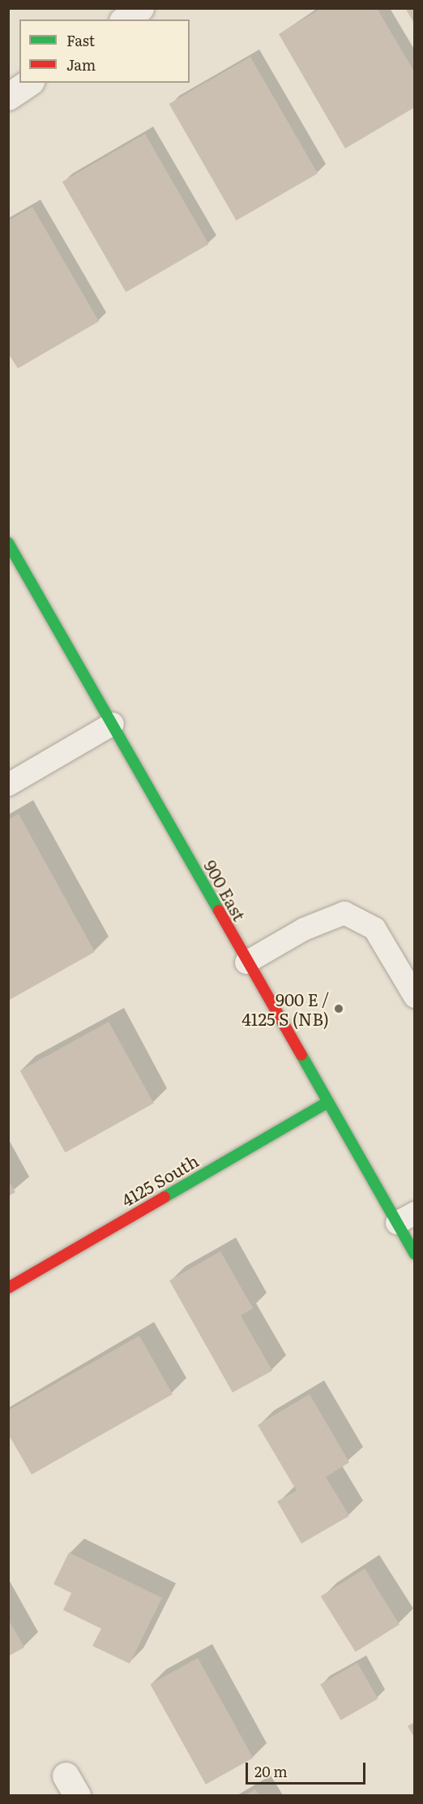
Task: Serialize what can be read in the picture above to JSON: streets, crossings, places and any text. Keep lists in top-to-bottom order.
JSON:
{
  "streets": {
    "main road": ["900 East", "4125 South"]
  },
  "crossings": [
    ["900 East", "4125 South"]
  ],
  "places": ["900 E / 4125 S (NB)"],
  "legend": ["Fast", "Jam"],
  "scale_bar": "20 m"
}
